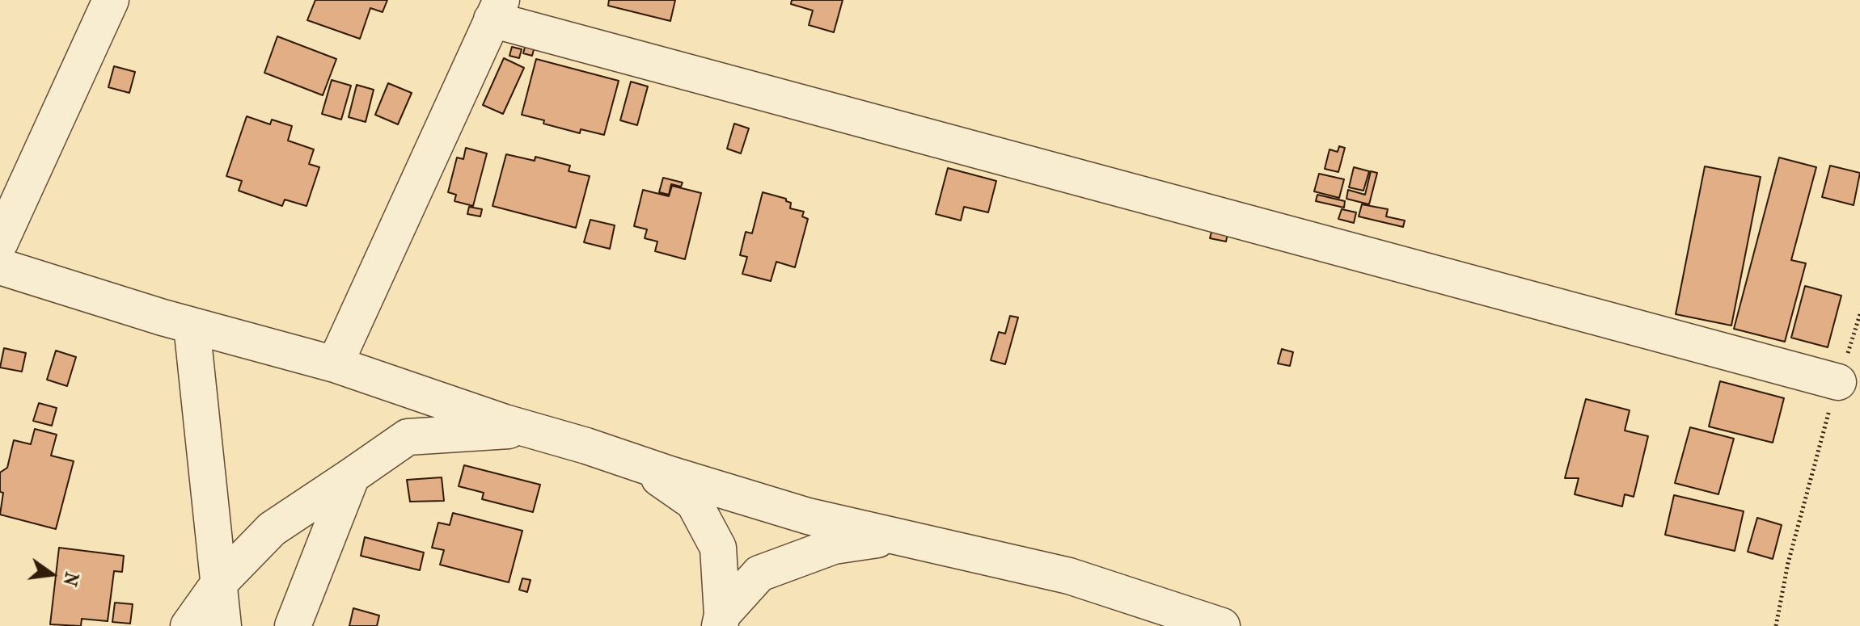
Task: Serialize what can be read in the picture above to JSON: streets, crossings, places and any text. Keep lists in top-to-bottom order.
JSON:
{
  "north": "right"
}
